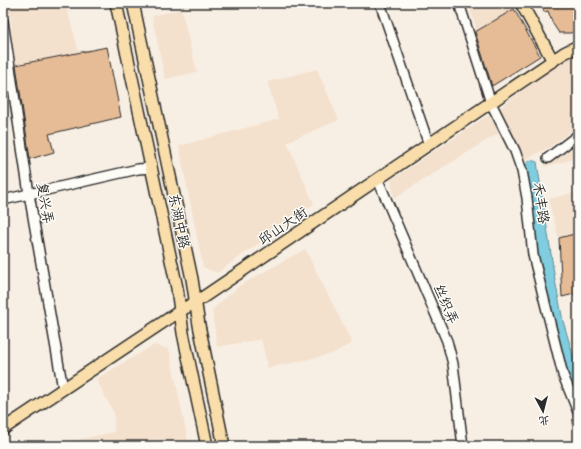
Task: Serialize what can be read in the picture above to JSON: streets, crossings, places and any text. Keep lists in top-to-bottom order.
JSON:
{
  "streets": {
    "main road": ["东湖中路", "邱山大街"],
    "street": ["复兴弄", "禾丰路", "丝织弄"]
  },
  "crossings": [
    ["复兴弄", "邱山大街"],
    ["禾丰路", "邱山大街"],
    ["东湖中路", "邱山大街"],
    ["邱山大街", "丝织弄"]
  ],
  "north": "bottom"
}
